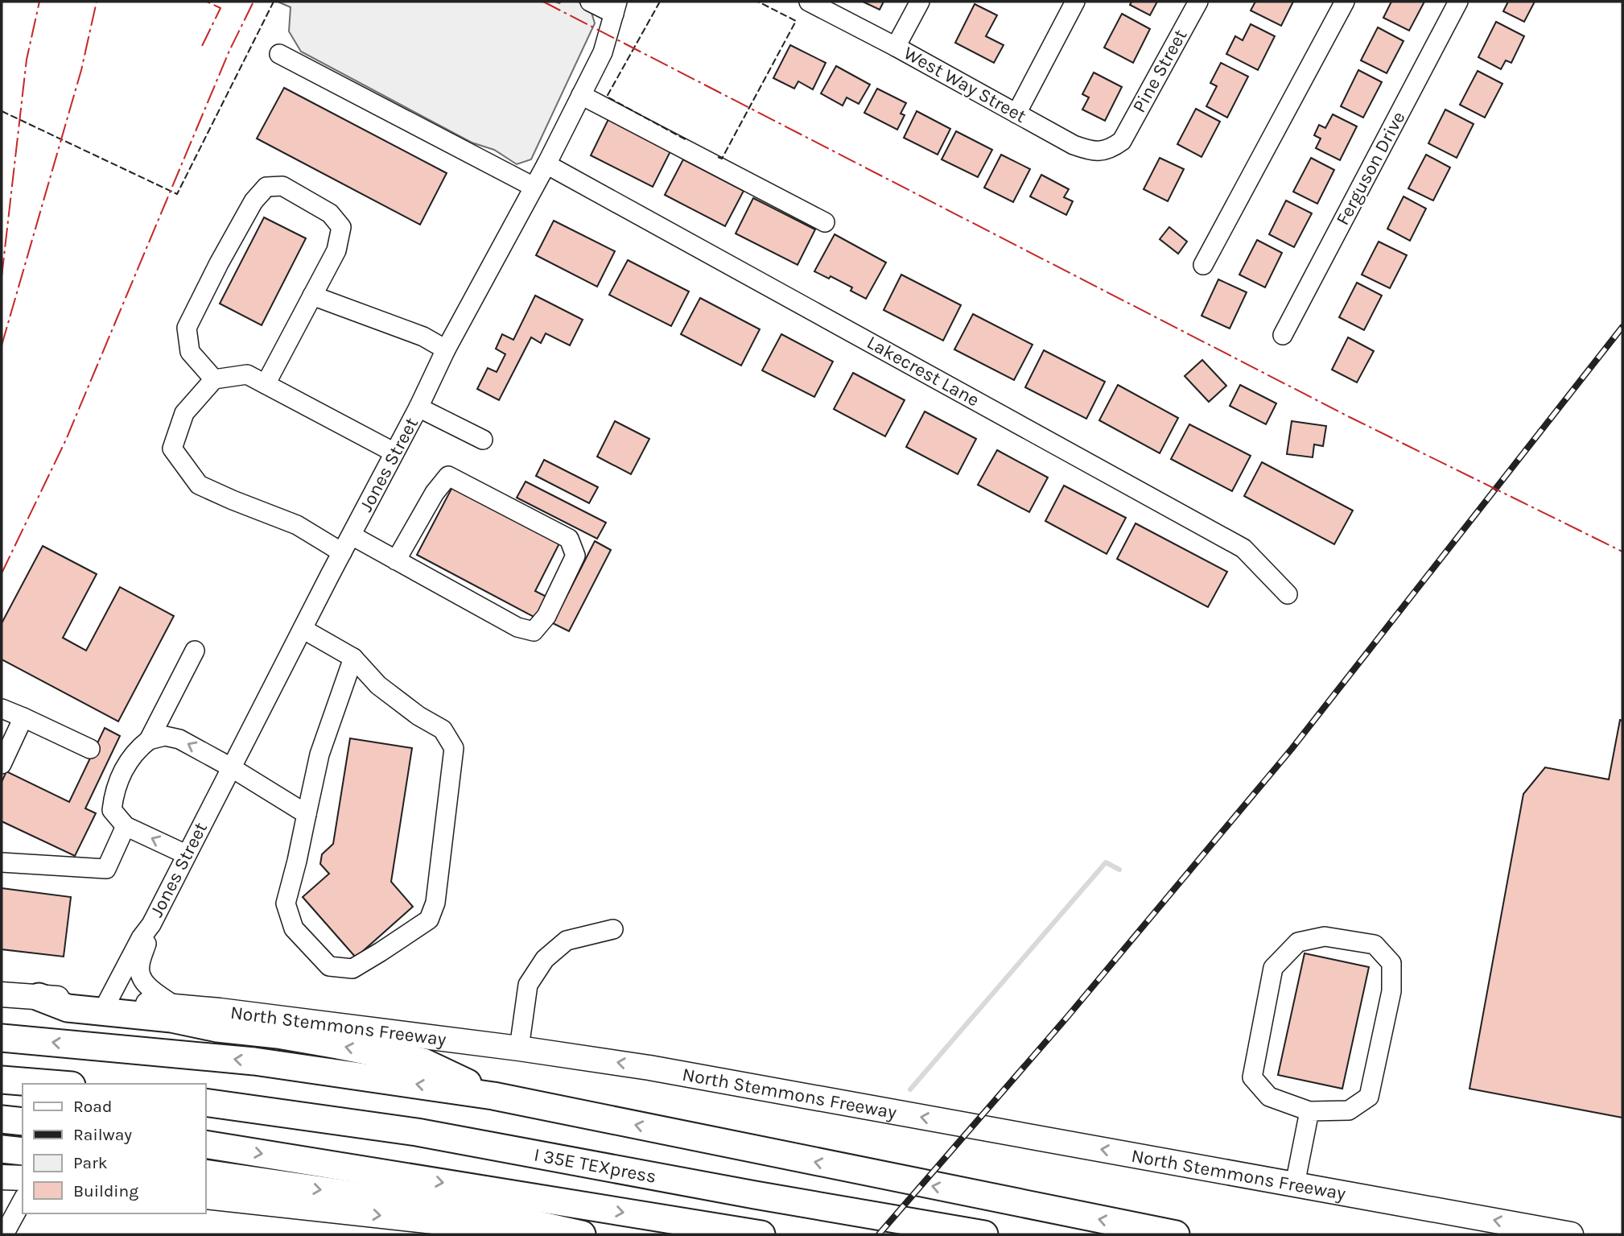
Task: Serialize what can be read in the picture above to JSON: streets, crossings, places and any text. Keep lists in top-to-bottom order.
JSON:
{
  "streets": {
    "highway": ["I 35E TEXpress"],
    "main road": ["North Stemmons Freeway"],
    "street": [
      "Pine Street",
      "West Way Street",
      "Ferguson Drive",
      "Lakecrest Lane",
      "Jones Street"
    ]
  },
  "crossings": [
    ["Pine Street", "West Way Street"],
    ["Lakecrest Lane", "Jones Street"],
    ["Jones Street", "North Stemmons Freeway"]
  ],
  "one_way": ["North Stemmons Freeway"],
  "legend": [
    "Road",
    "Railway",
    "Park",
    "Building"
  ]
}
